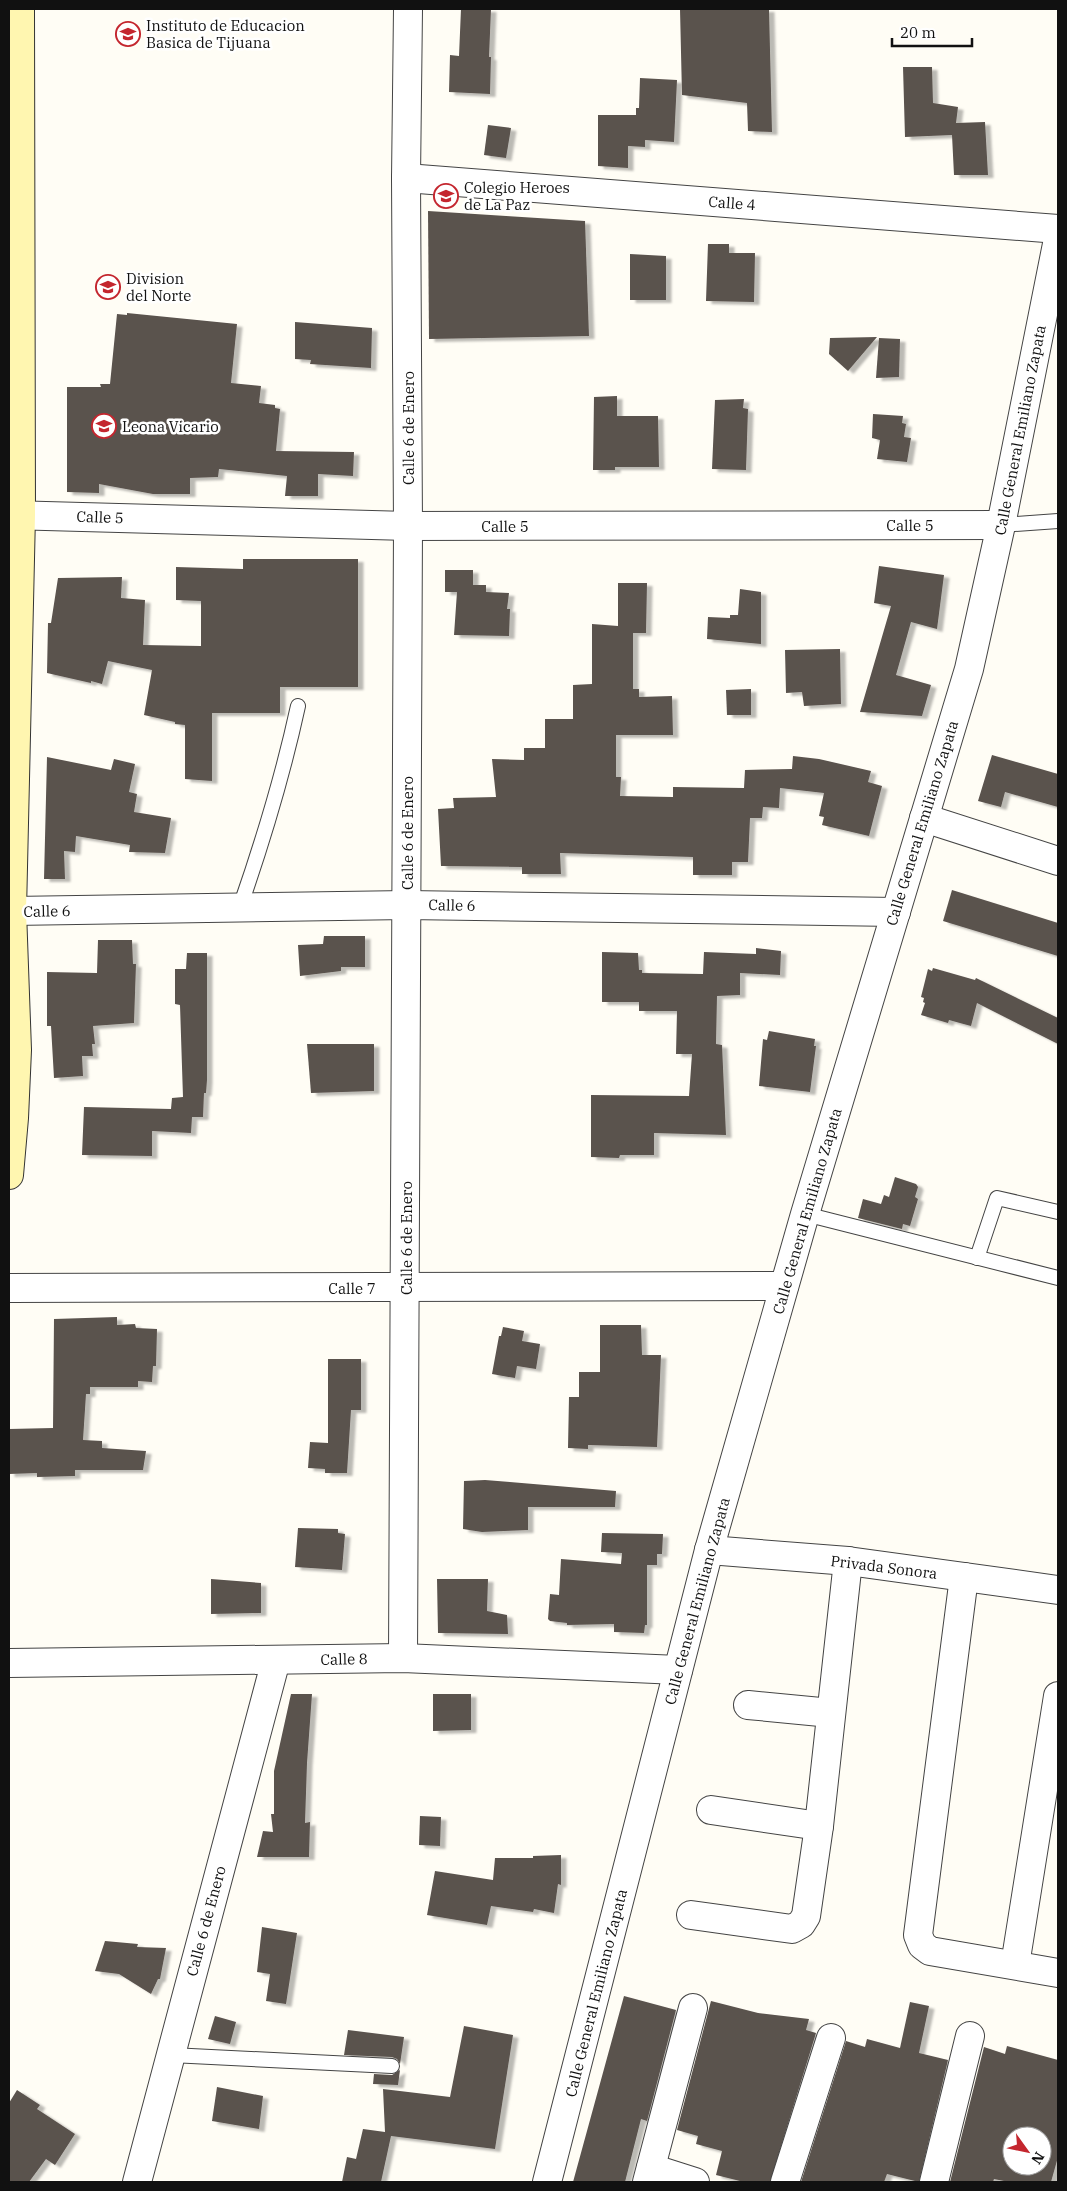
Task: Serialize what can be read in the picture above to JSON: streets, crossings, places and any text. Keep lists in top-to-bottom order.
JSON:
{
  "streets": {
    "street": [
      "Calle 4",
      "Calle 6 de Enero",
      "Calle General Emiliano Zapata",
      "Calle 5",
      "Calle 6",
      "Calle 7",
      "Privada Sonora",
      "Calle 8"
    ]
  },
  "crossings": [
    ["Calle 4", "Calle 6 de Enero"],
    ["Calle 6 de Enero", "Calle 5"],
    ["Calle 6 de Enero", "Calle 6"],
    ["Calle 6 de Enero", "Calle 7"],
    ["Calle 6 de Enero", "Calle 8"],
    ["Calle General Emiliano Zapata", "Calle 5"],
    ["Calle General Emiliano Zapata", "Calle 6"],
    ["Calle General Emiliano Zapata", "Calle 7"],
    ["Calle General Emiliano Zapata", "Privada Sonora"],
    ["Calle General Emiliano Zapata", "Calle 8"]
  ],
  "places": {
    "school or university": [
      "Instituto de Educacion Basica de Tijuana",
      "Colegio Heroes de La Paz",
      "Division del Norte",
      "Leona Vicario"
    ]
  },
  "scale_bar": "20 m",
  "north": "bottom right"
}
